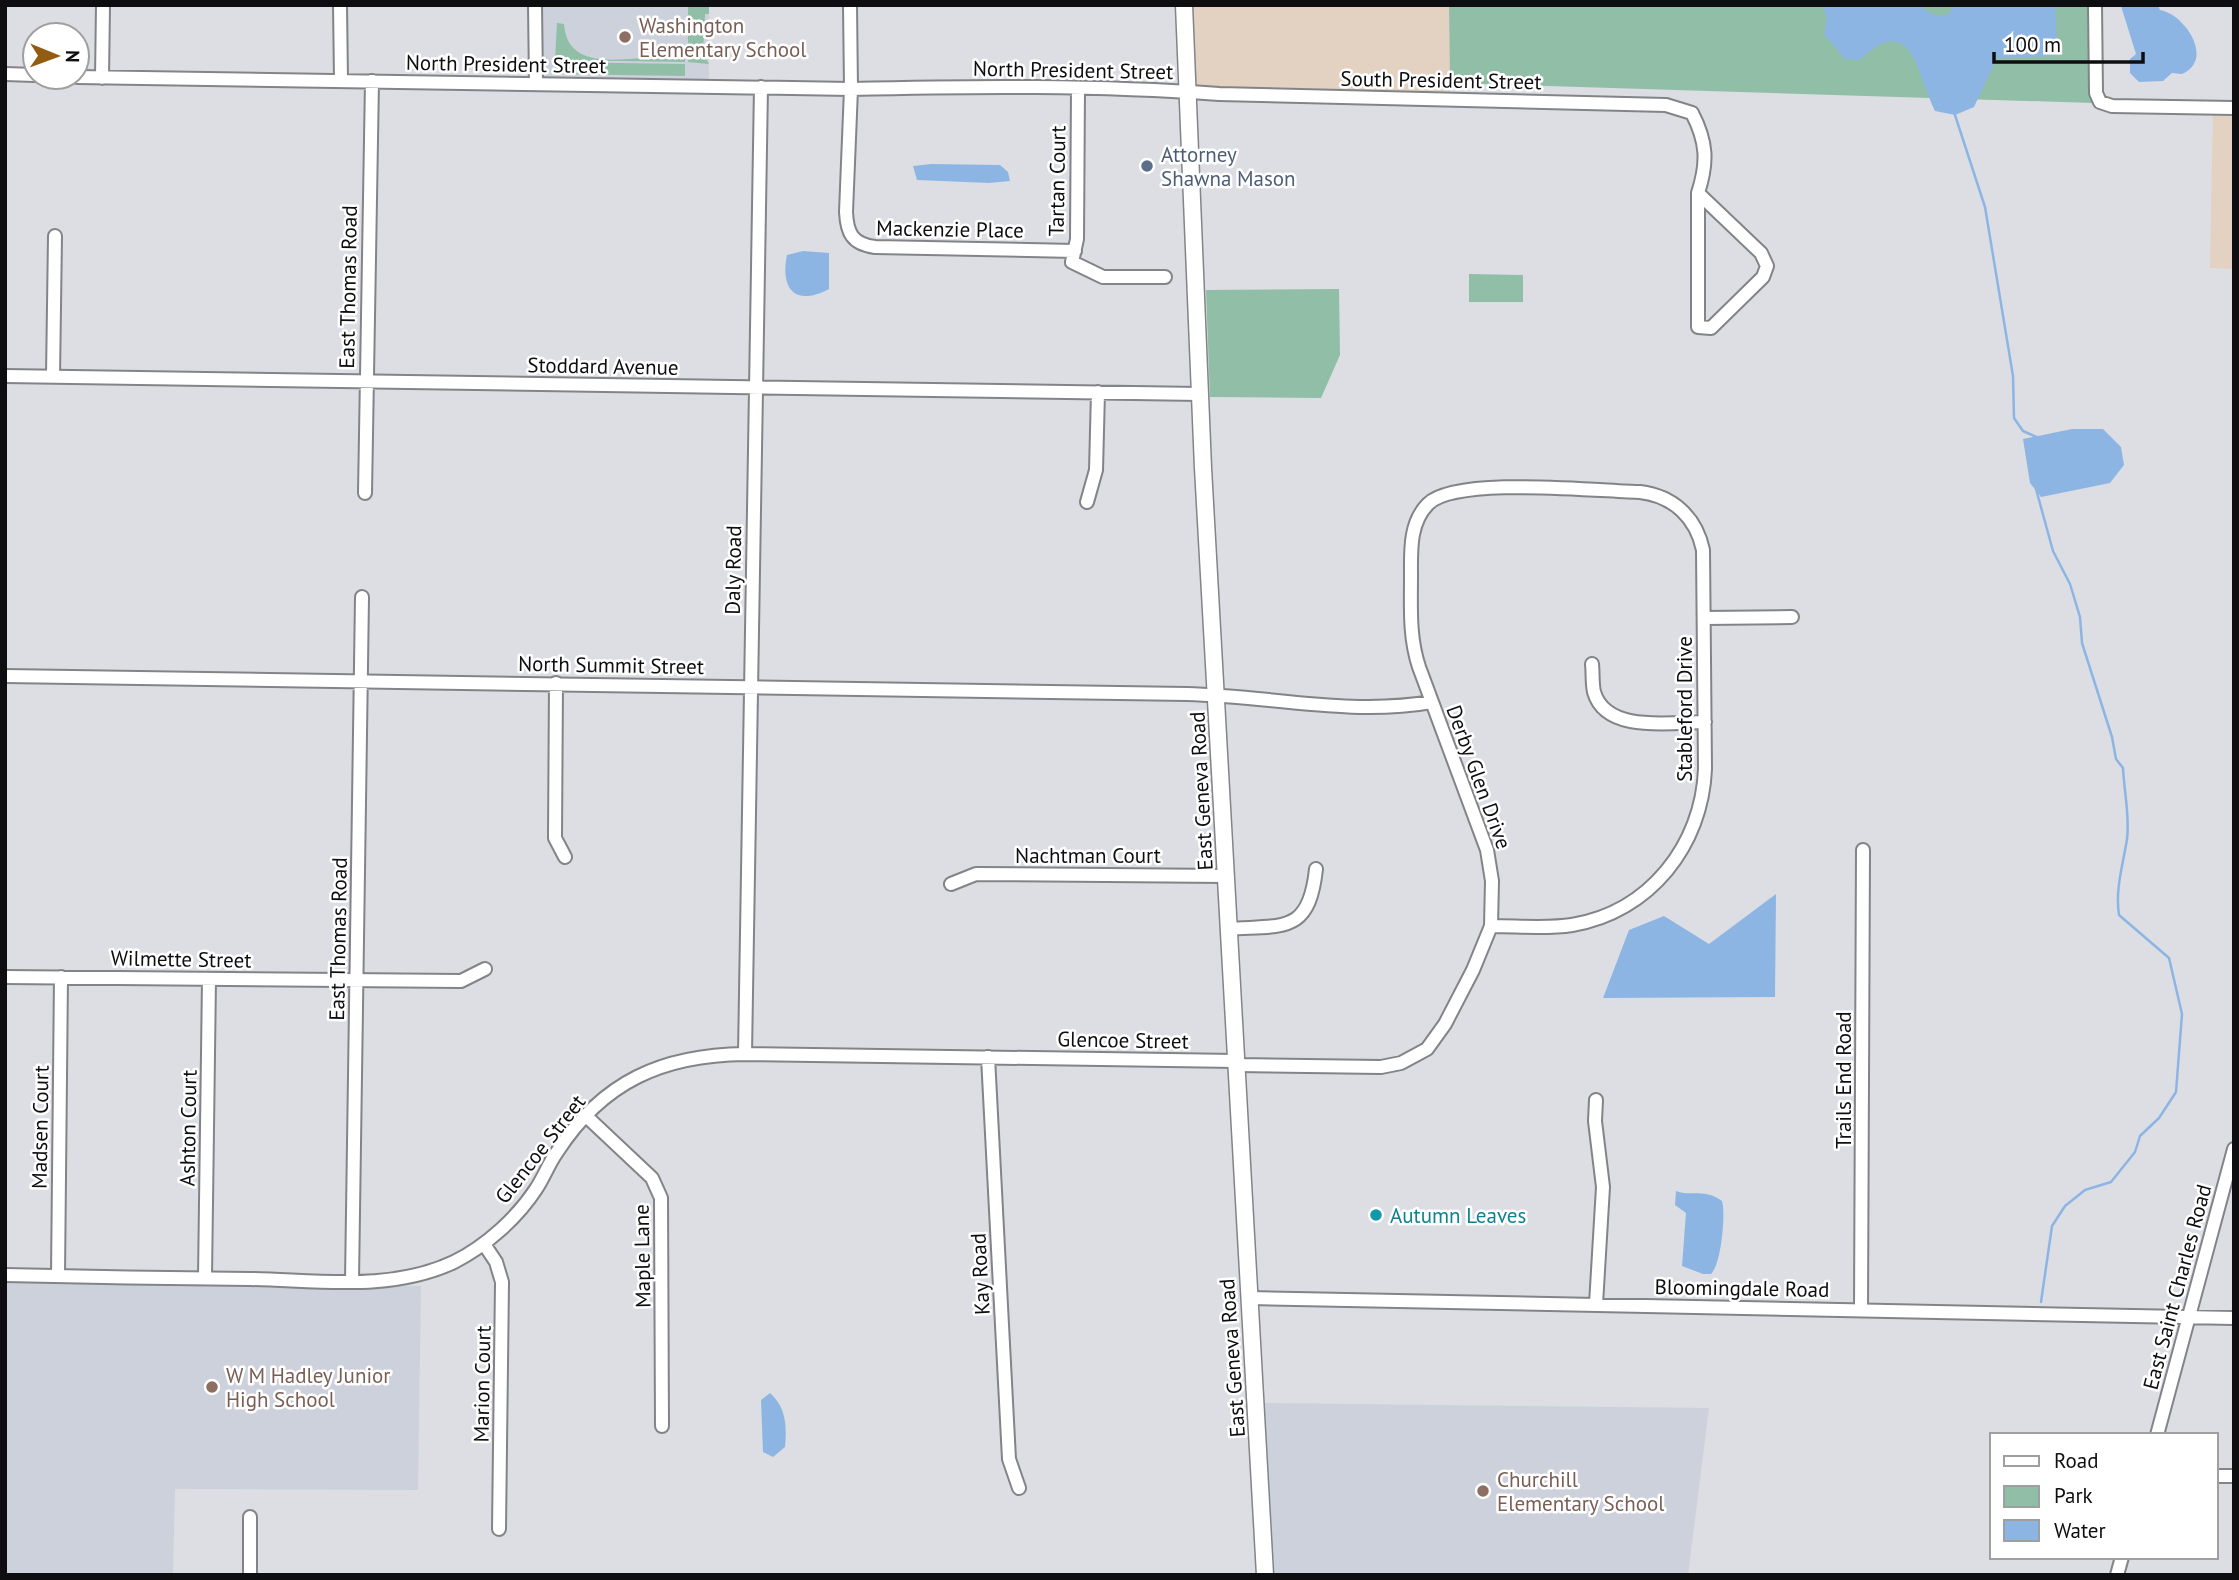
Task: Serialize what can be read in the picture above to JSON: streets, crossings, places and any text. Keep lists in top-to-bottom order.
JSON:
{
  "streets": {
    "main road": ["East Geneva Road"],
    "street": [
      "North President Street",
      "South President Street",
      "Tartan Court",
      "Mackenzie Place",
      "East Thomas Road",
      "Stoddard Avenue",
      "Daly Road",
      "North Summit Street",
      "Stableford Drive",
      "Derby Glen Drive",
      "Nachtman Court",
      "Wilmette Street",
      "Glencoe Street",
      "Trails End Road",
      "Madsen Court",
      "Ashton Court",
      "Maple Lane",
      "Kay Road",
      "East Saint Charles Road",
      "Bloomingdale Road",
      "Marion Court"
    ]
  },
  "crossings": [
    ["North President Street", "South President Street"],
    ["North President Street", "Tartan Court"],
    ["North President Street", "Mackenzie Place"],
    ["North President Street", "East Thomas Road"],
    ["North President Street", "Daly Road"],
    ["North President Street", "East Geneva Road"],
    ["South President Street", "East Geneva Road"],
    ["Tartan Court", "Mackenzie Place"],
    ["East Thomas Road", "Stoddard Avenue"],
    ["East Thomas Road", "North Summit Street"],
    ["East Thomas Road", "Wilmette Street"],
    ["East Thomas Road", "Glencoe Street"],
    ["Stoddard Avenue", "Daly Road"],
    ["Stoddard Avenue", "East Geneva Road"],
    ["Daly Road", "North Summit Street"],
    ["Daly Road", "Glencoe Street"],
    ["North Summit Street", "Derby Glen Drive"],
    ["North Summit Street", "East Geneva Road"],
    ["Stableford Drive", "Derby Glen Drive"],
    ["Derby Glen Drive", "Glencoe Street"],
    ["East Geneva Road", "Nachtman Court"],
    ["East Geneva Road", "Glencoe Street"],
    ["East Geneva Road", "Bloomingdale Road"],
    ["Wilmette Street", "Madsen Court"],
    ["Wilmette Street", "Ashton Court"],
    ["Glencoe Street", "Madsen Court"],
    ["Glencoe Street", "Ashton Court"],
    ["Glencoe Street", "Maple Lane"],
    ["Glencoe Street", "Kay Road"],
    ["Glencoe Street", "Marion Court"],
    ["Trails End Road", "Bloomingdale Road"],
    ["East Saint Charles Road", "Bloomingdale Road"]
  ],
  "places": [
    "Washington Elementary School",
    "Attorney Shawna Mason",
    "Autumn Leaves",
    "W M Hadley Junior High School",
    "Churchill Elementary School"
  ],
  "legend": ["Road", "Park", "Water"],
  "scale_bar": "100 m",
  "north": "right"
}
